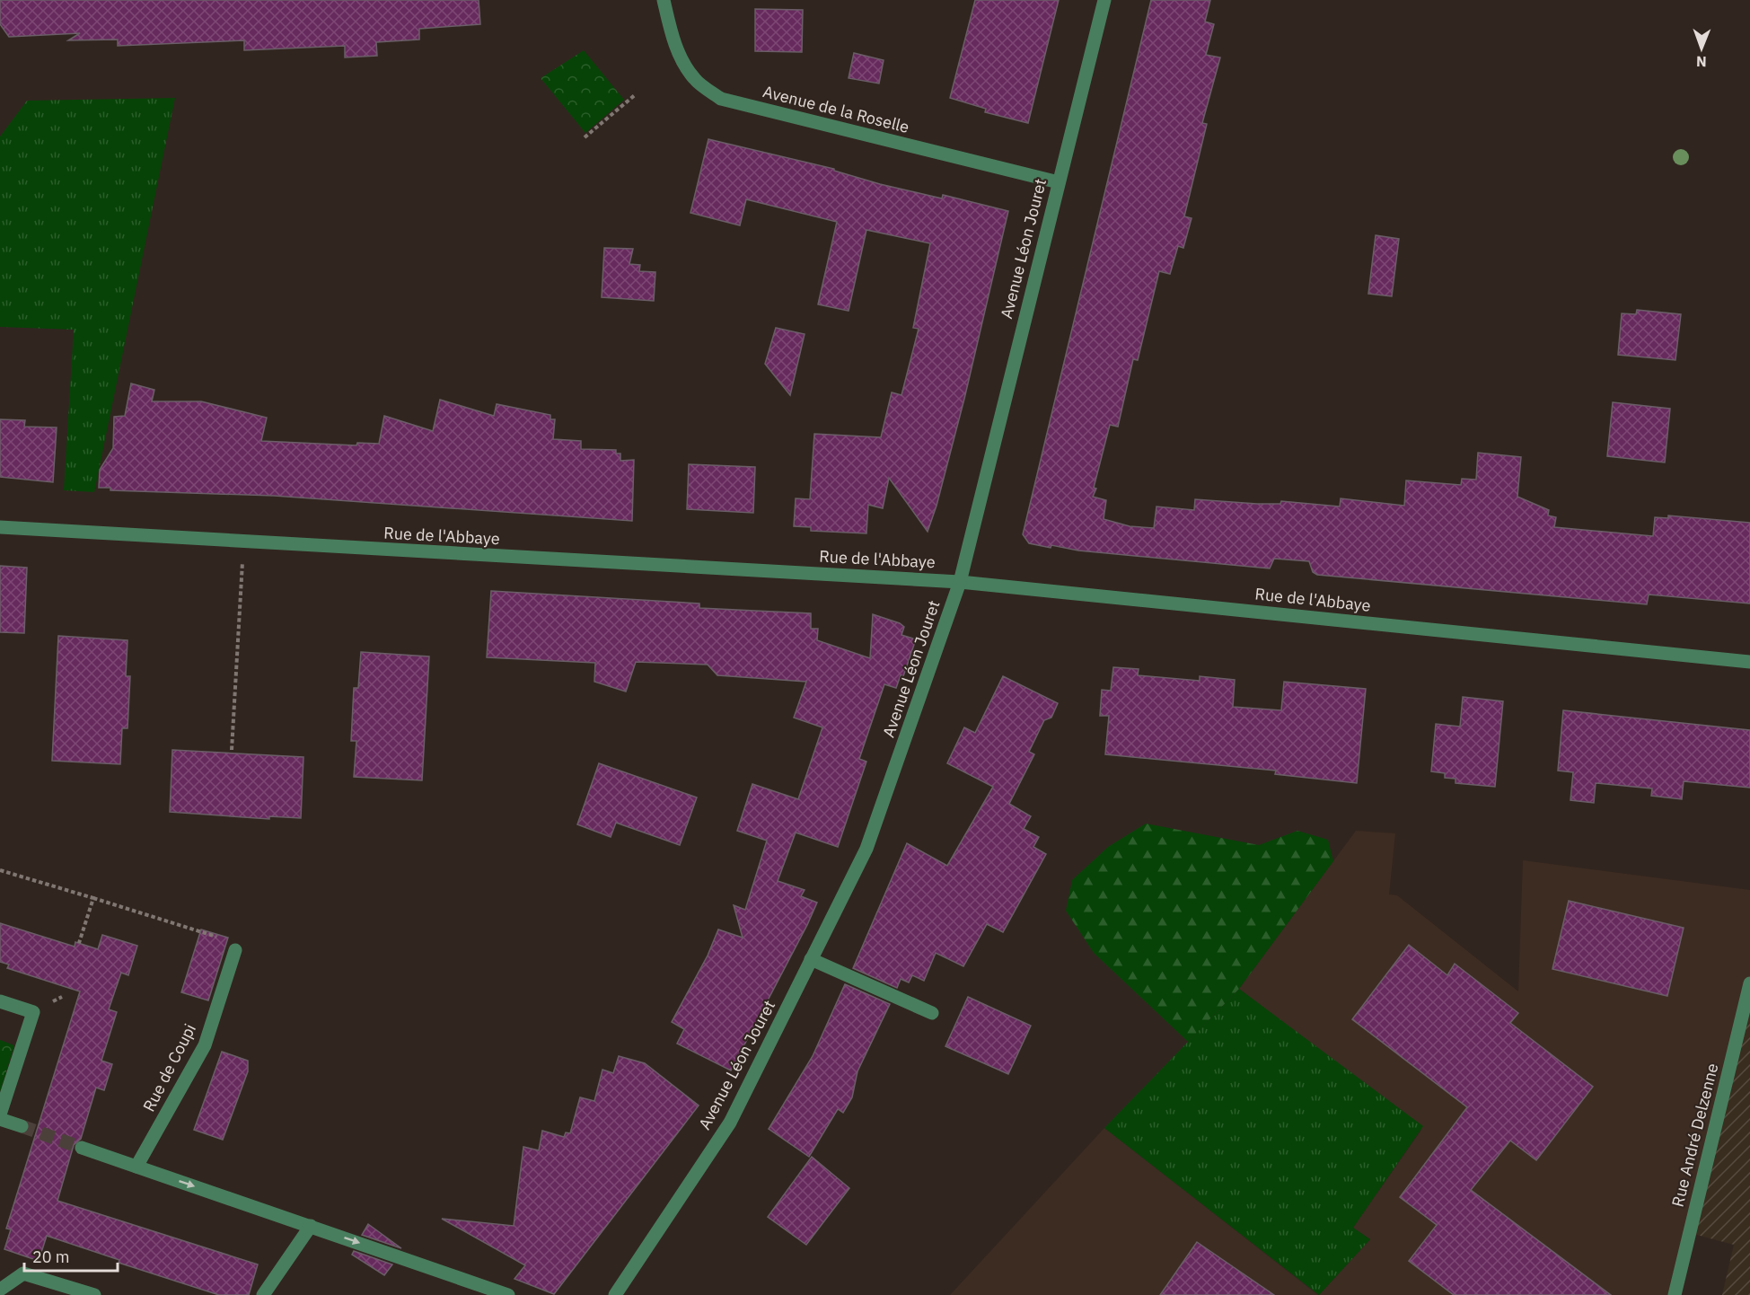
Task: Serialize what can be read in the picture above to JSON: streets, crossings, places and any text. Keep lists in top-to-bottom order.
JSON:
{
  "streets": {
    "street": [
      "Avenue de la Roselle",
      "Avenue Léon Jouret",
      "Rue de l'Abbaye",
      "Rue de Coupi",
      "Rue André Delzenne"
    ]
  },
  "crossings": [
    ["Avenue de la Roselle", "Avenue Léon Jouret"],
    ["Avenue Léon Jouret", "Rue de l'Abbaye"]
  ],
  "scale_bar": "20 m",
  "north": "bottom"
}
